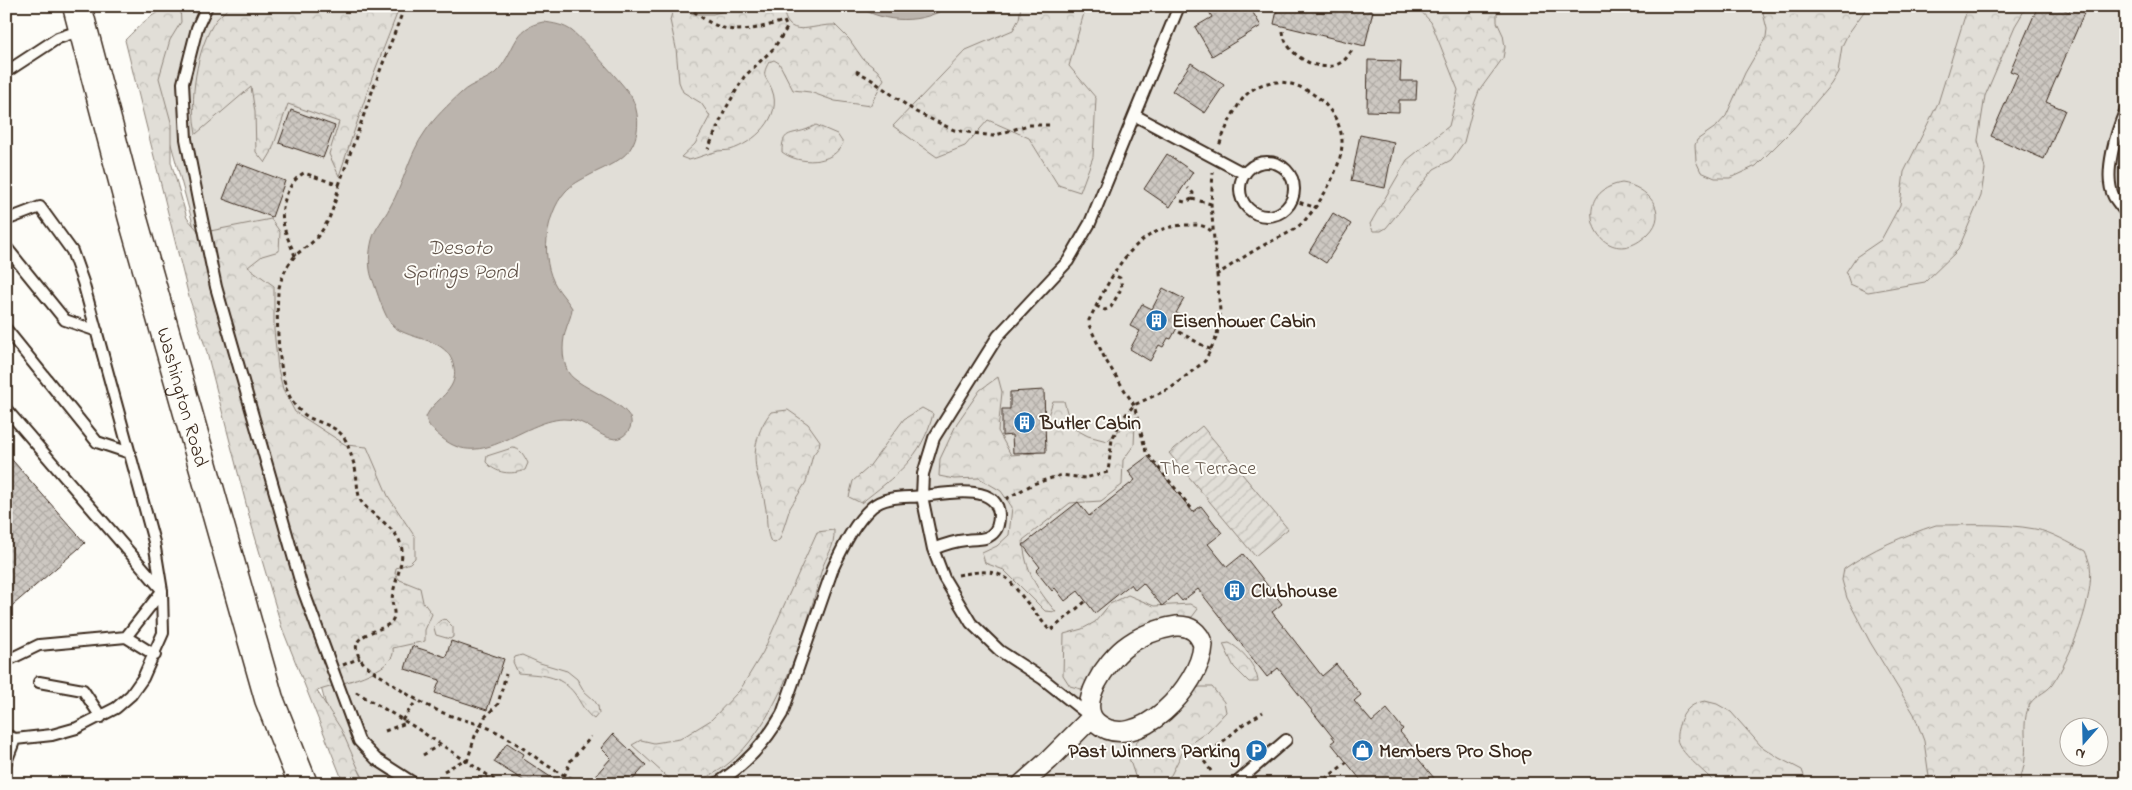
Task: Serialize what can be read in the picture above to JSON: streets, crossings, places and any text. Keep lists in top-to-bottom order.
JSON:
{
  "streets": {
    "main road": ["Washington Road"]
  },
  "water": ["Desoto Springs Pond"],
  "parks": ["The Terrace"],
  "places": {
    "building": ["Eisenhower Cabin", "Butler Cabin", "Clubhouse"],
    "parking": ["Past Winners Parking"],
    "shop": ["Members Pro Shop"]
  },
  "north": "bottom"
}
